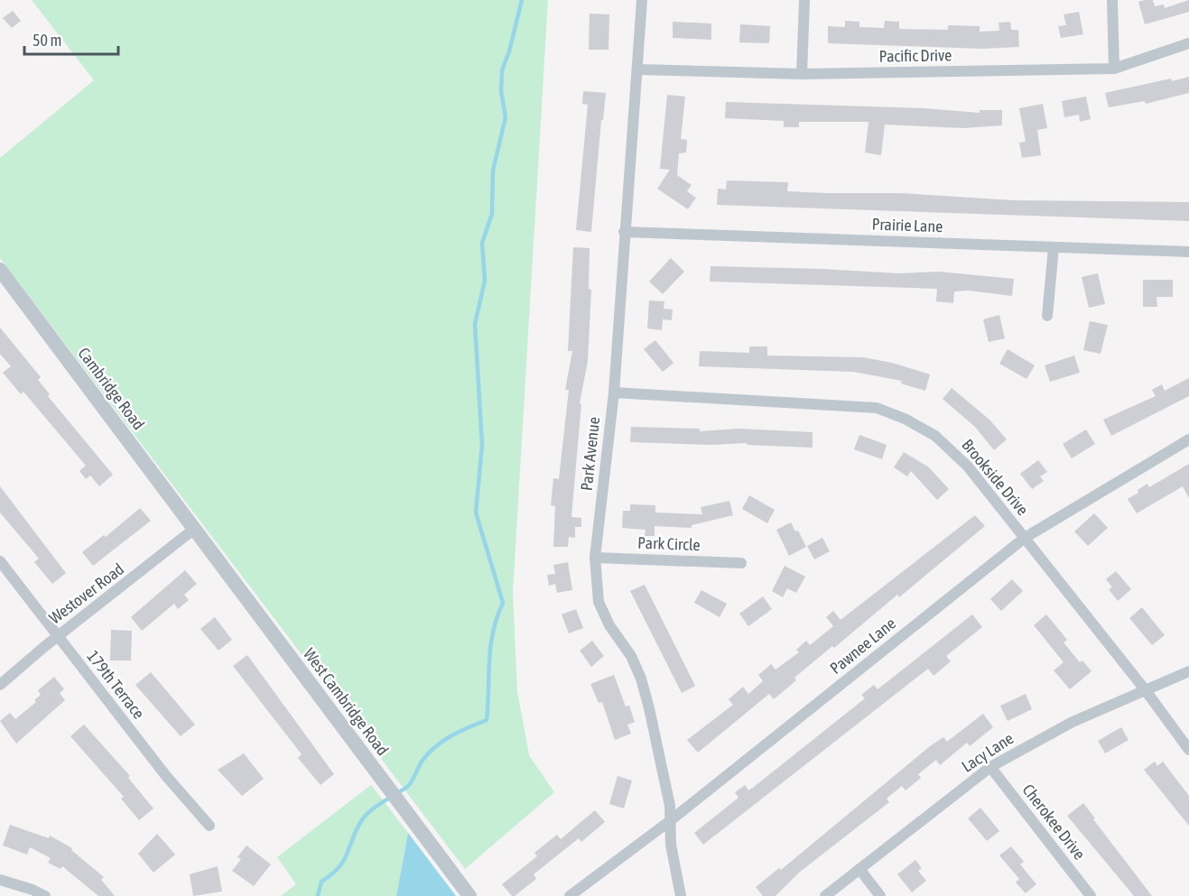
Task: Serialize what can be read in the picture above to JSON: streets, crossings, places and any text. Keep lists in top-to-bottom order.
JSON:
{
  "streets": {
    "street": [
      "Pacific Drive",
      "Prairie Lane",
      "Cambridge Road",
      "Park Avenue",
      "Brookside Drive",
      "Park Circle",
      "Westover Road",
      "Pawnee Lane",
      "179th Terrace",
      "West Cambridge Road",
      "Lacy Lane",
      "Cherokee Drive"
    ]
  },
  "crossings": [
    ["Pacific Drive", "Park Avenue"],
    ["Prairie Lane", "Park Avenue"],
    ["Cambridge Road", "Westover Road"],
    ["Cambridge Road", "West Cambridge Road"],
    ["Park Avenue", "Brookside Drive"],
    ["Park Avenue", "Park Circle"],
    ["Park Avenue", "Pawnee Lane"],
    ["Brookside Drive", "Pawnee Lane"],
    ["Brookside Drive", "Lacy Lane"],
    ["Westover Road", "179th Terrace"],
    ["Westover Road", "West Cambridge Road"],
    ["Lacy Lane", "Cherokee Drive"]
  ],
  "scale_bar": "50 m"
}
